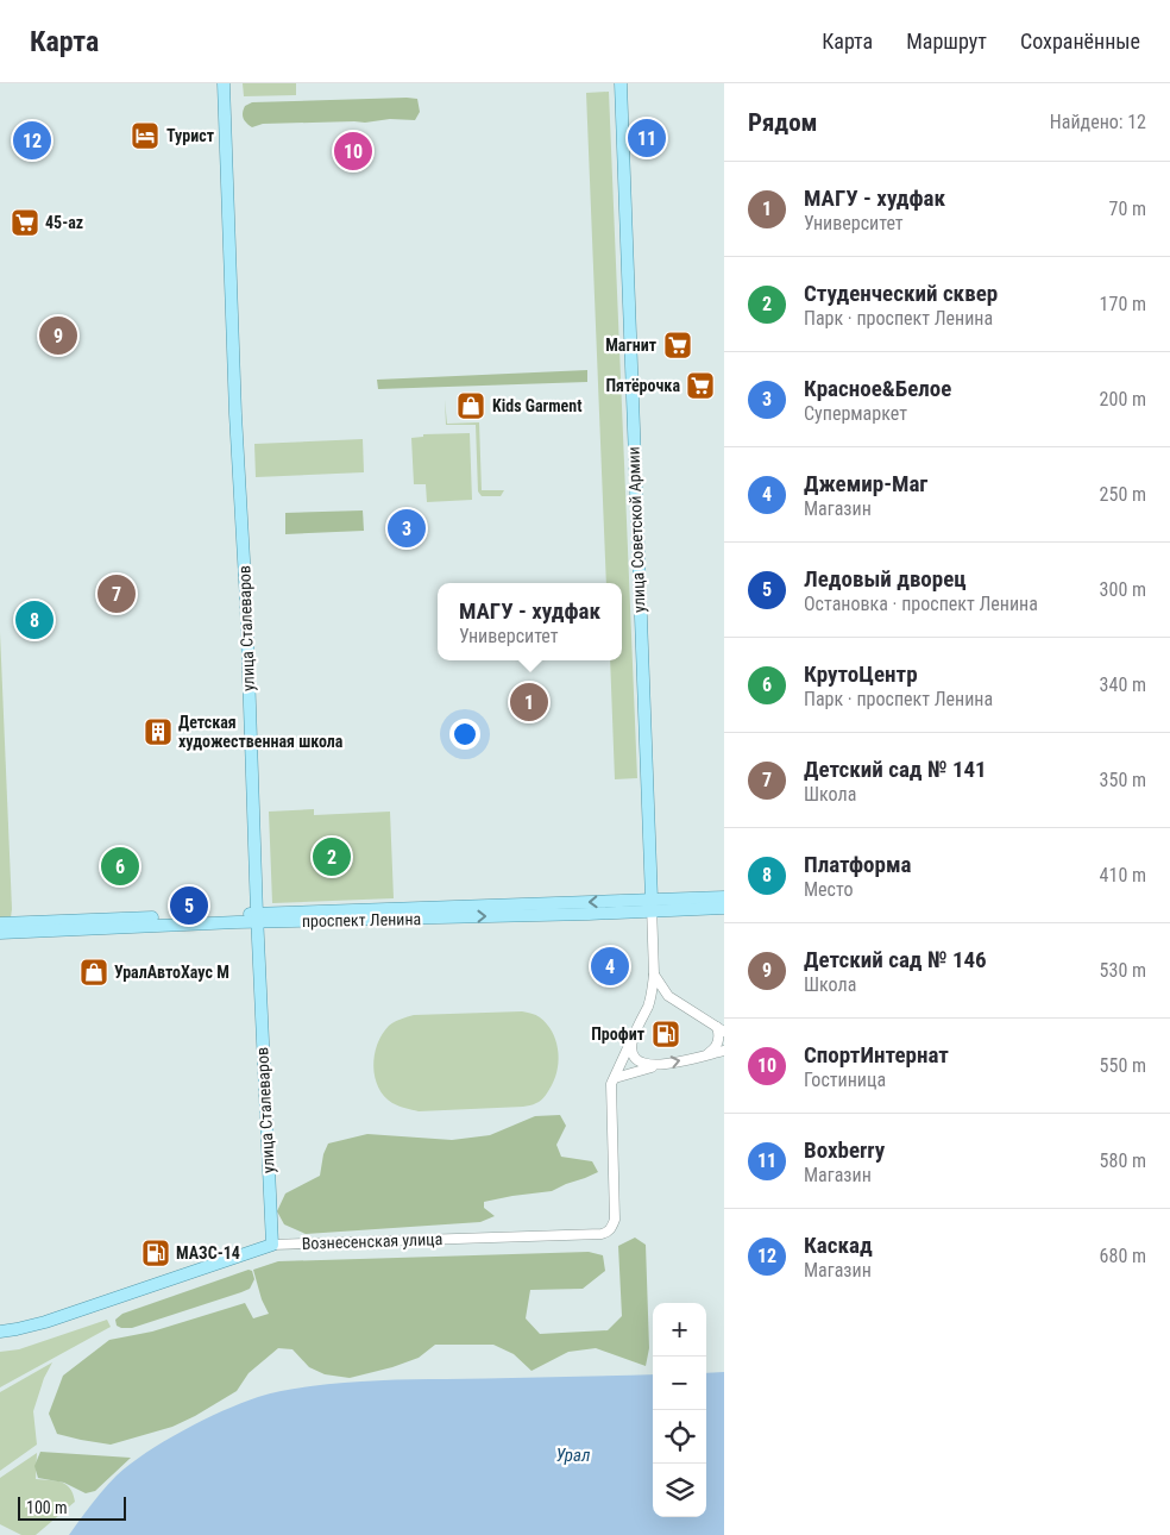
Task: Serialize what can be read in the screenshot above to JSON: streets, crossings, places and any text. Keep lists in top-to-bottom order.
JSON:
{
  "streets": {
    "main road": [
      "улица Советской Армии",
      "улица Сталеваров",
      "проспект Ленина",
      "Вознесенская улица"
    ]
  },
  "crossings": [
    ["улица Советской Армии", "проспект Ленина"],
    ["улица Сталеваров", "проспект Ленина"],
    ["улица Сталеваров", "Вознесенская улица"]
  ],
  "water": ["Урал"],
  "places": {
    "hotel": ["Турист"],
    "supermarket": ["45-az", "Магнит", "Пятёрочка"],
    "shop": ["Kids Garment", "УралАвтоХаус М"],
    "building": ["Детская художественная школа"],
    "fuel station": ["Профит", "МАЗС-14"]
  },
  "scale_bar": "100 m",
  "page": {
    "header": "Карта",
    "nav": ["Карта", "Маршрут", "Сохранённые"],
    "heading": ["Рядом", "Найдено: 12"],
    "pins": [
      "11",
      "12",
      "10",
      "9",
      "3",
      "7",
      "8",
      "1",
      "2",
      "6",
      "5",
      "4"
    ],
    "list": [
      {
        "mark": "1",
        "name": "МАГУ - худфак",
        "note": "Университет",
        "value": "70 m"
      },
      {
        "mark": "2",
        "name": "Студенческий сквер",
        "note": "Парк · проспект Ленина",
        "value": "170 m"
      },
      {
        "mark": "3",
        "name": "Красное&Белое",
        "note": "Супермаркет",
        "value": "200 m"
      },
      {
        "mark": "4",
        "name": "Джемир-Маг",
        "note": "Магазин",
        "value": "250 m"
      },
      {
        "mark": "5",
        "name": "Ледовый дворец",
        "note": "Остановка · проспект Ленина",
        "value": "300 m"
      },
      {
        "mark": "6",
        "name": "КрутоЦентр",
        "note": "Парк · проспект Ленина",
        "value": "340 m"
      },
      {
        "mark": "7",
        "name": "Детский сад № 141",
        "note": "Школа",
        "value": "350 m"
      },
      {
        "mark": "8",
        "name": "Платформа",
        "note": "Место",
        "value": "410 m"
      },
      {
        "mark": "9",
        "name": "Детский сад № 146",
        "note": "Школа",
        "value": "530 m"
      },
      {
        "mark": "10",
        "name": "СпортИнтернат",
        "note": "Гостиница",
        "value": "550 m"
      },
      {
        "mark": "11",
        "name": "Boxberry",
        "note": "Магазин",
        "value": "580 m"
      },
      {
        "mark": "12",
        "name": "Каскад",
        "note": "Магазин",
        "value": "680 m"
      }
    ],
    "popup": ["МАГУ - худфак", "Университет"],
    "map_buttons": ["+", "−"],
    "scale": "100 m"
  }
}
